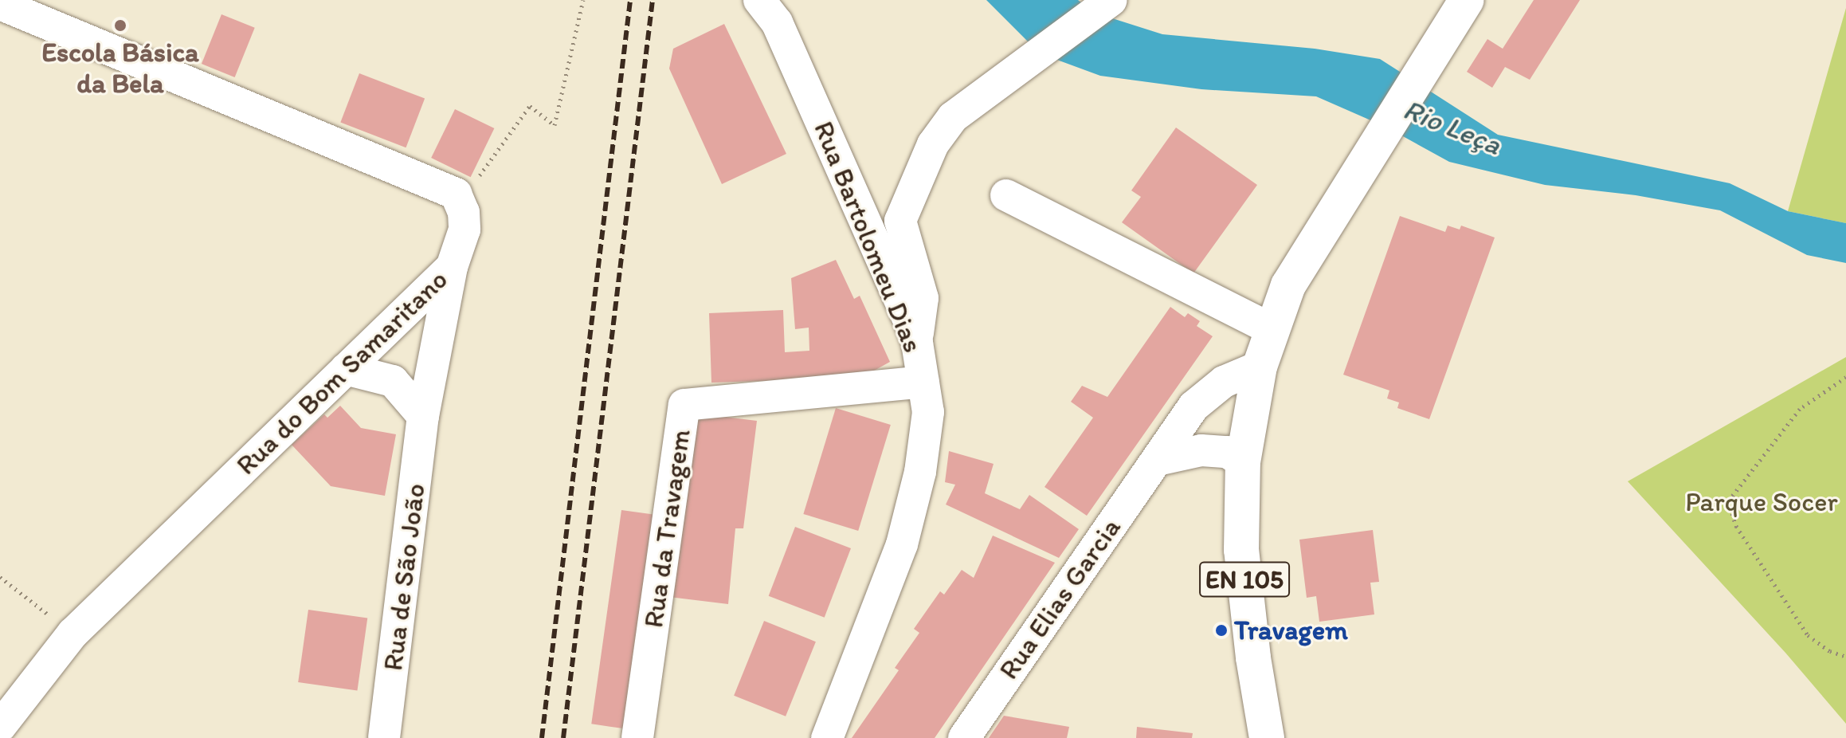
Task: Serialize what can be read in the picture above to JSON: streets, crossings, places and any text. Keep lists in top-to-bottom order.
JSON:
{
  "streets": {
    "main road": ["EN 105"],
    "street": [
      "Rua Bartolomeu Dias",
      "Rua do Bom Samaritano",
      "Rua da Travagem",
      "Rua de São João",
      "Rua Elias Garcia"
    ]
  },
  "crossings": [
    ["Rua Bartolomeu Dias", "Rua da Travagem"],
    ["Rua do Bom Samaritano", "Rua de São João"],
    ["EN 105", "Rua Elias Garcia"]
  ],
  "water": ["Rio Leça"],
  "parks": ["Parque Socer"],
  "places": ["Escola Básica da Bela", "Travagem"]
}
